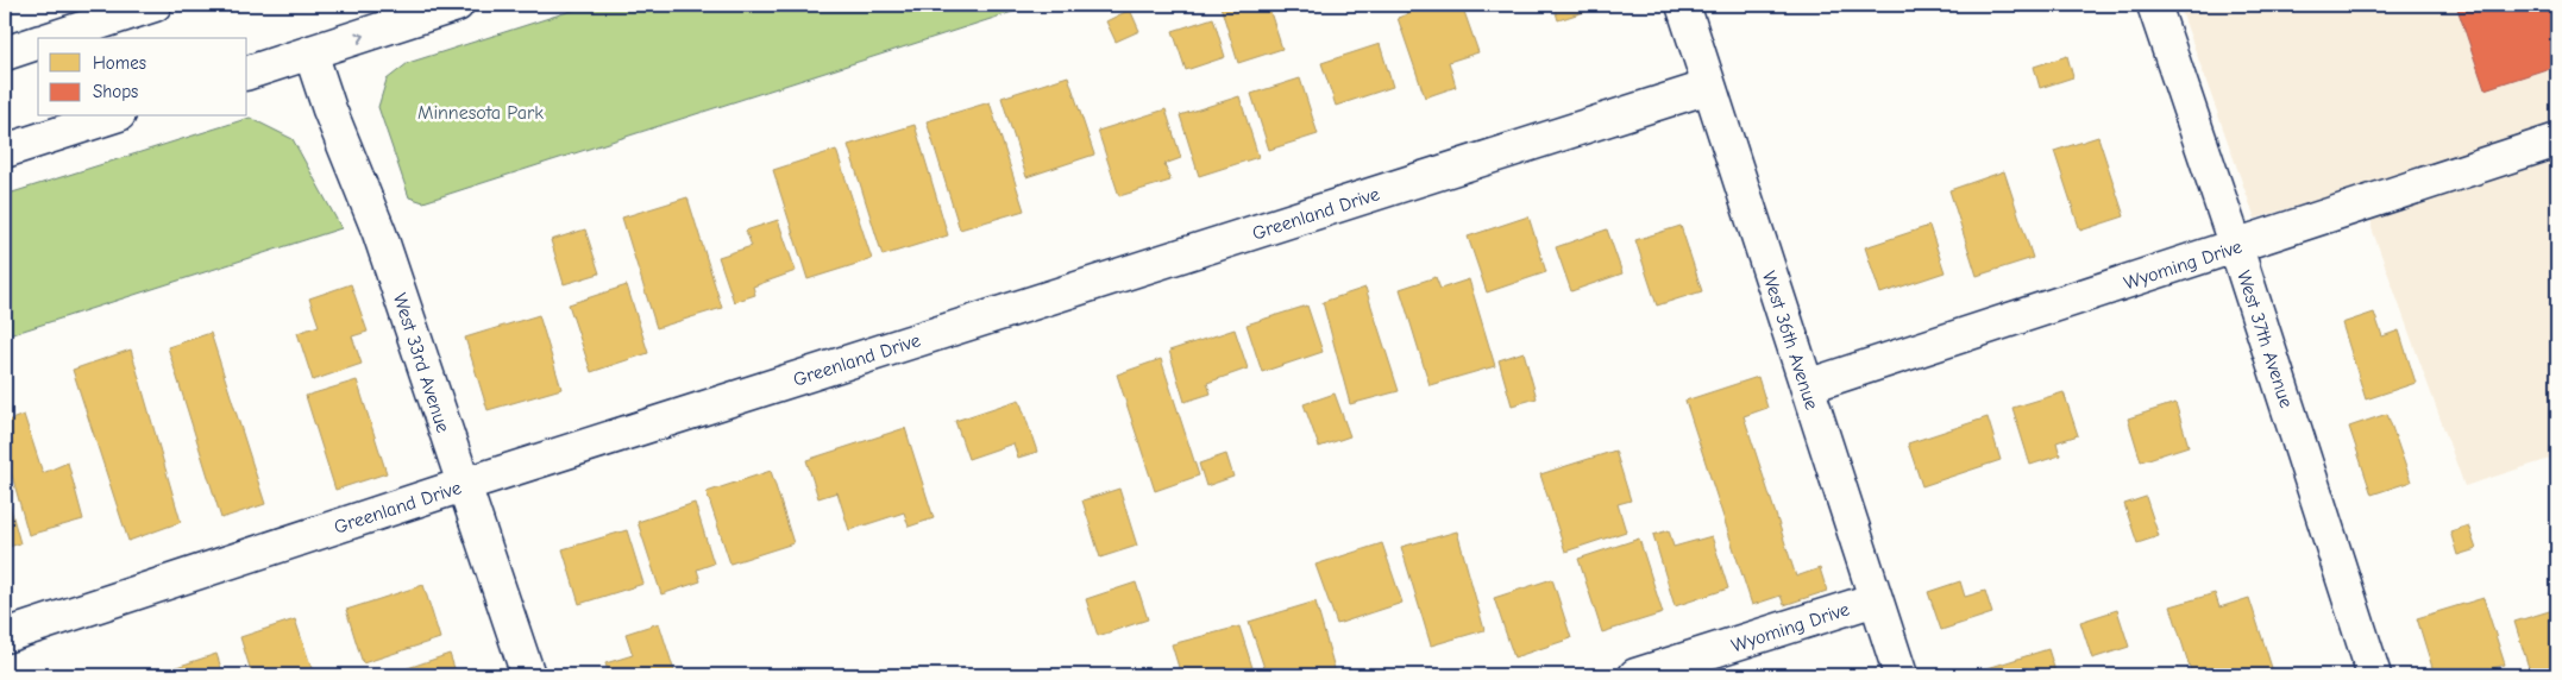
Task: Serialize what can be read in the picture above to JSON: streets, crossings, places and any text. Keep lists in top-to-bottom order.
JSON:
{
  "streets": {
    "street": [
      "Greenland Drive",
      "Wyoming Drive",
      "West 37th Avenue",
      "West 36th Avenue",
      "West 33rd Avenue"
    ]
  },
  "crossings": [
    ["Greenland Drive", "West 36th Avenue"],
    ["Greenland Drive", "West 33rd Avenue"],
    ["Wyoming Drive", "West 37th Avenue"],
    ["Wyoming Drive", "West 36th Avenue"]
  ],
  "parks": ["Minnesota Park"],
  "legend": ["Homes", "Shops"]
}
